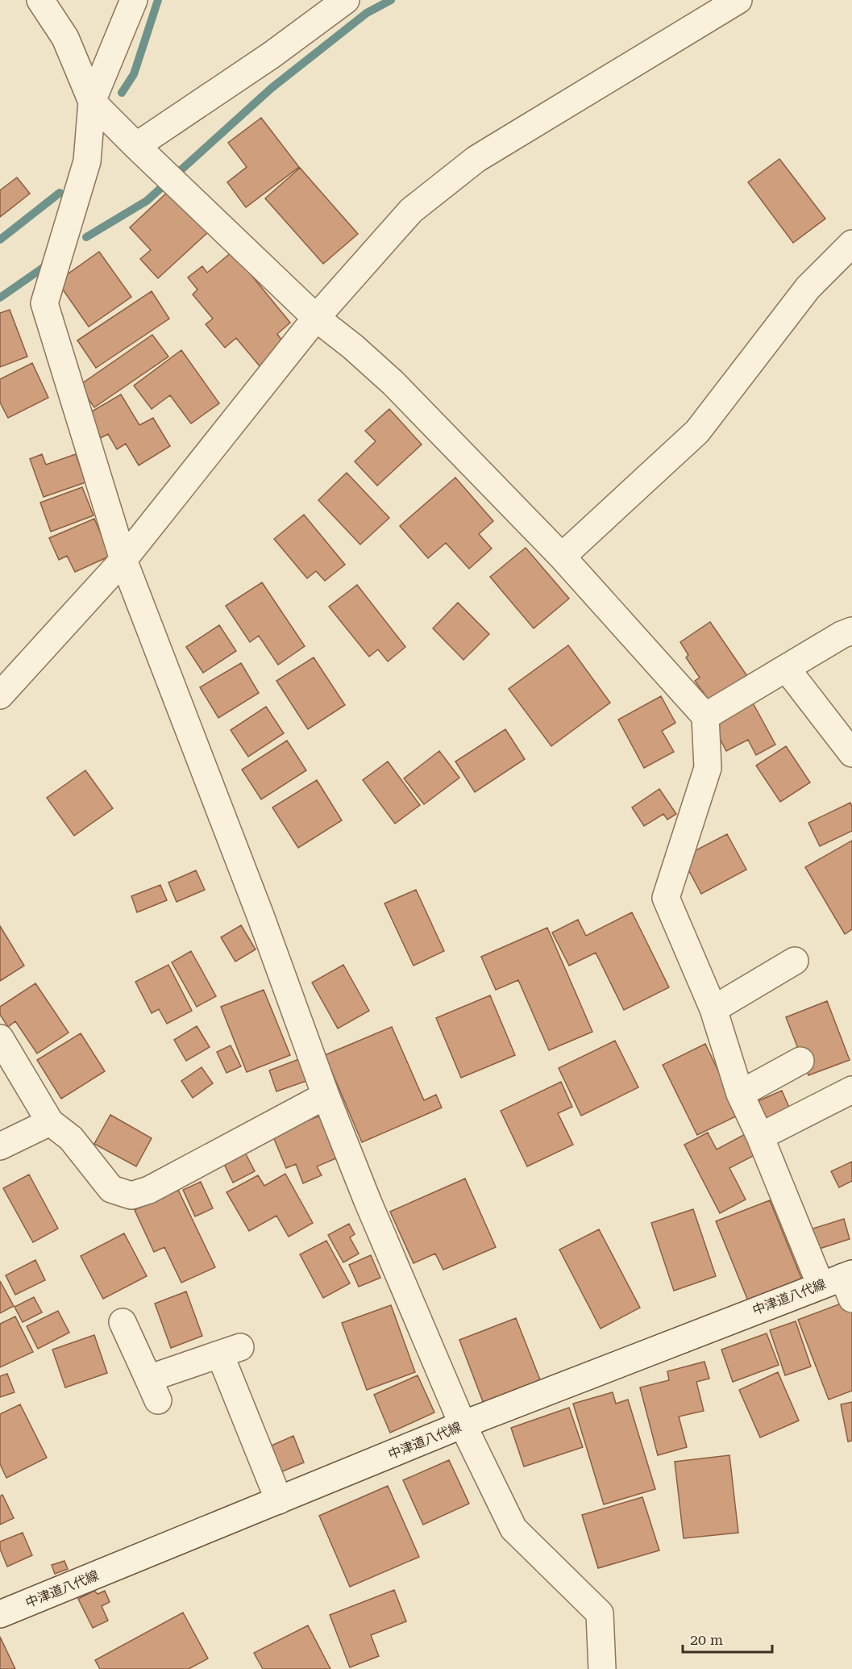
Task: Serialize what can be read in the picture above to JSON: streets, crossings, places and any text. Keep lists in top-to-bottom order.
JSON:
{
  "streets": {
    "street": ["中津道八代線"]
  },
  "scale_bar": "20 m"
}
